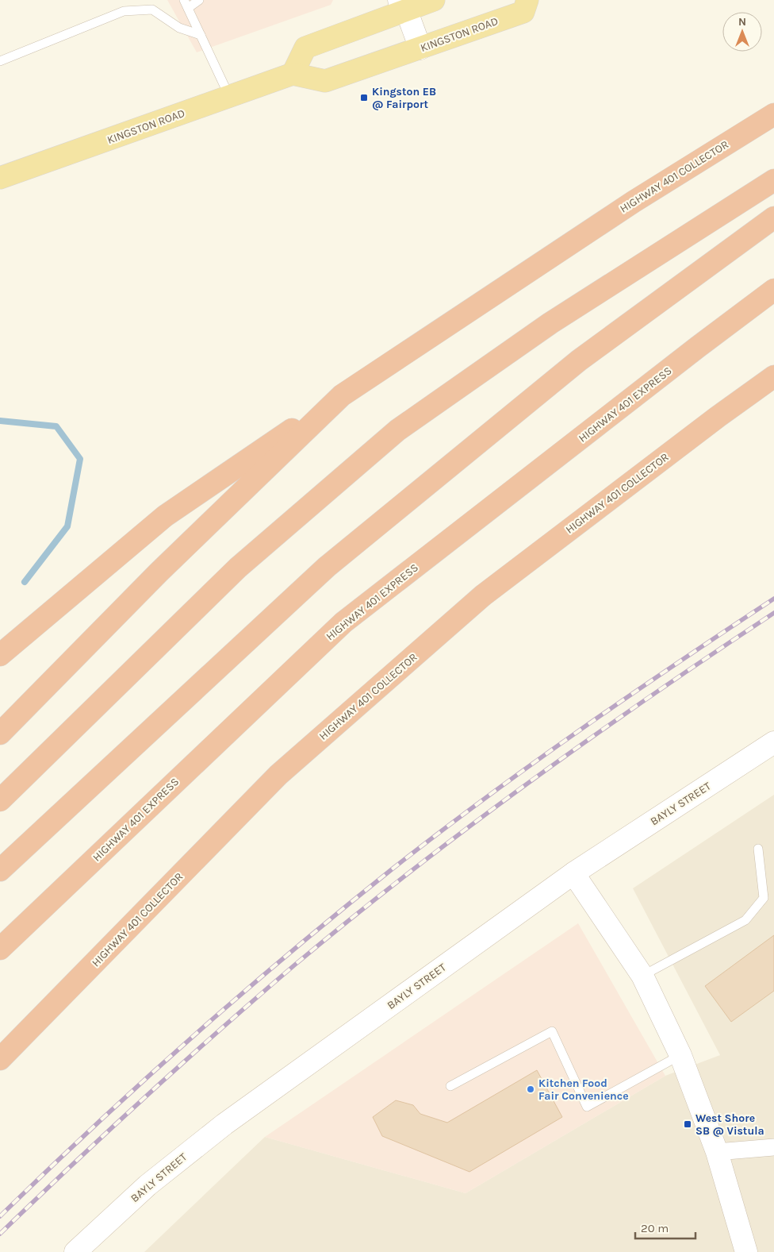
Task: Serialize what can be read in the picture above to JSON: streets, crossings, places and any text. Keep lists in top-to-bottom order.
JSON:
{
  "streets": {
    "highway": ["HIGHWAY 401 COLLECTOR", "HIGHWAY 401 EXPRESS"],
    "main road": ["KINGSTON ROAD", "BAYLY STREET"]
  },
  "places": {
    "transit": ["Kingston EB @ Fairport", "West Shore SB @ Vistula"],
    "other": ["Kitchen Food Fair Convenience"]
  },
  "scale_bar": "20 m",
  "north": "top"
}
